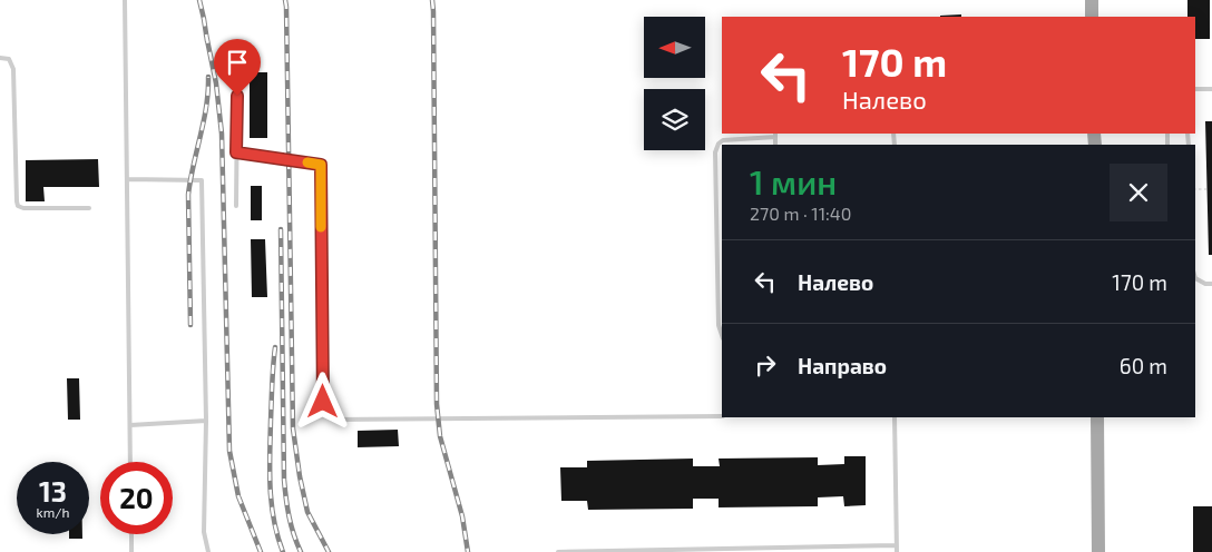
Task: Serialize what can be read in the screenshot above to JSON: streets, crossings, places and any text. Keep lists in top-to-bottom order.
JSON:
{
  "north": "left",
  "page": {
    "turn": ["170 m", "Налево"],
    "heading": ["1 мин", "270 m · 11:40"],
    "list": [
      {
        "name": "Налево",
        "value": "170 m"
      },
      {
        "name": "Направо",
        "value": "60 m"
      }
    ],
    "speed": "13 km/h",
    "limit": "20"
  }
}
